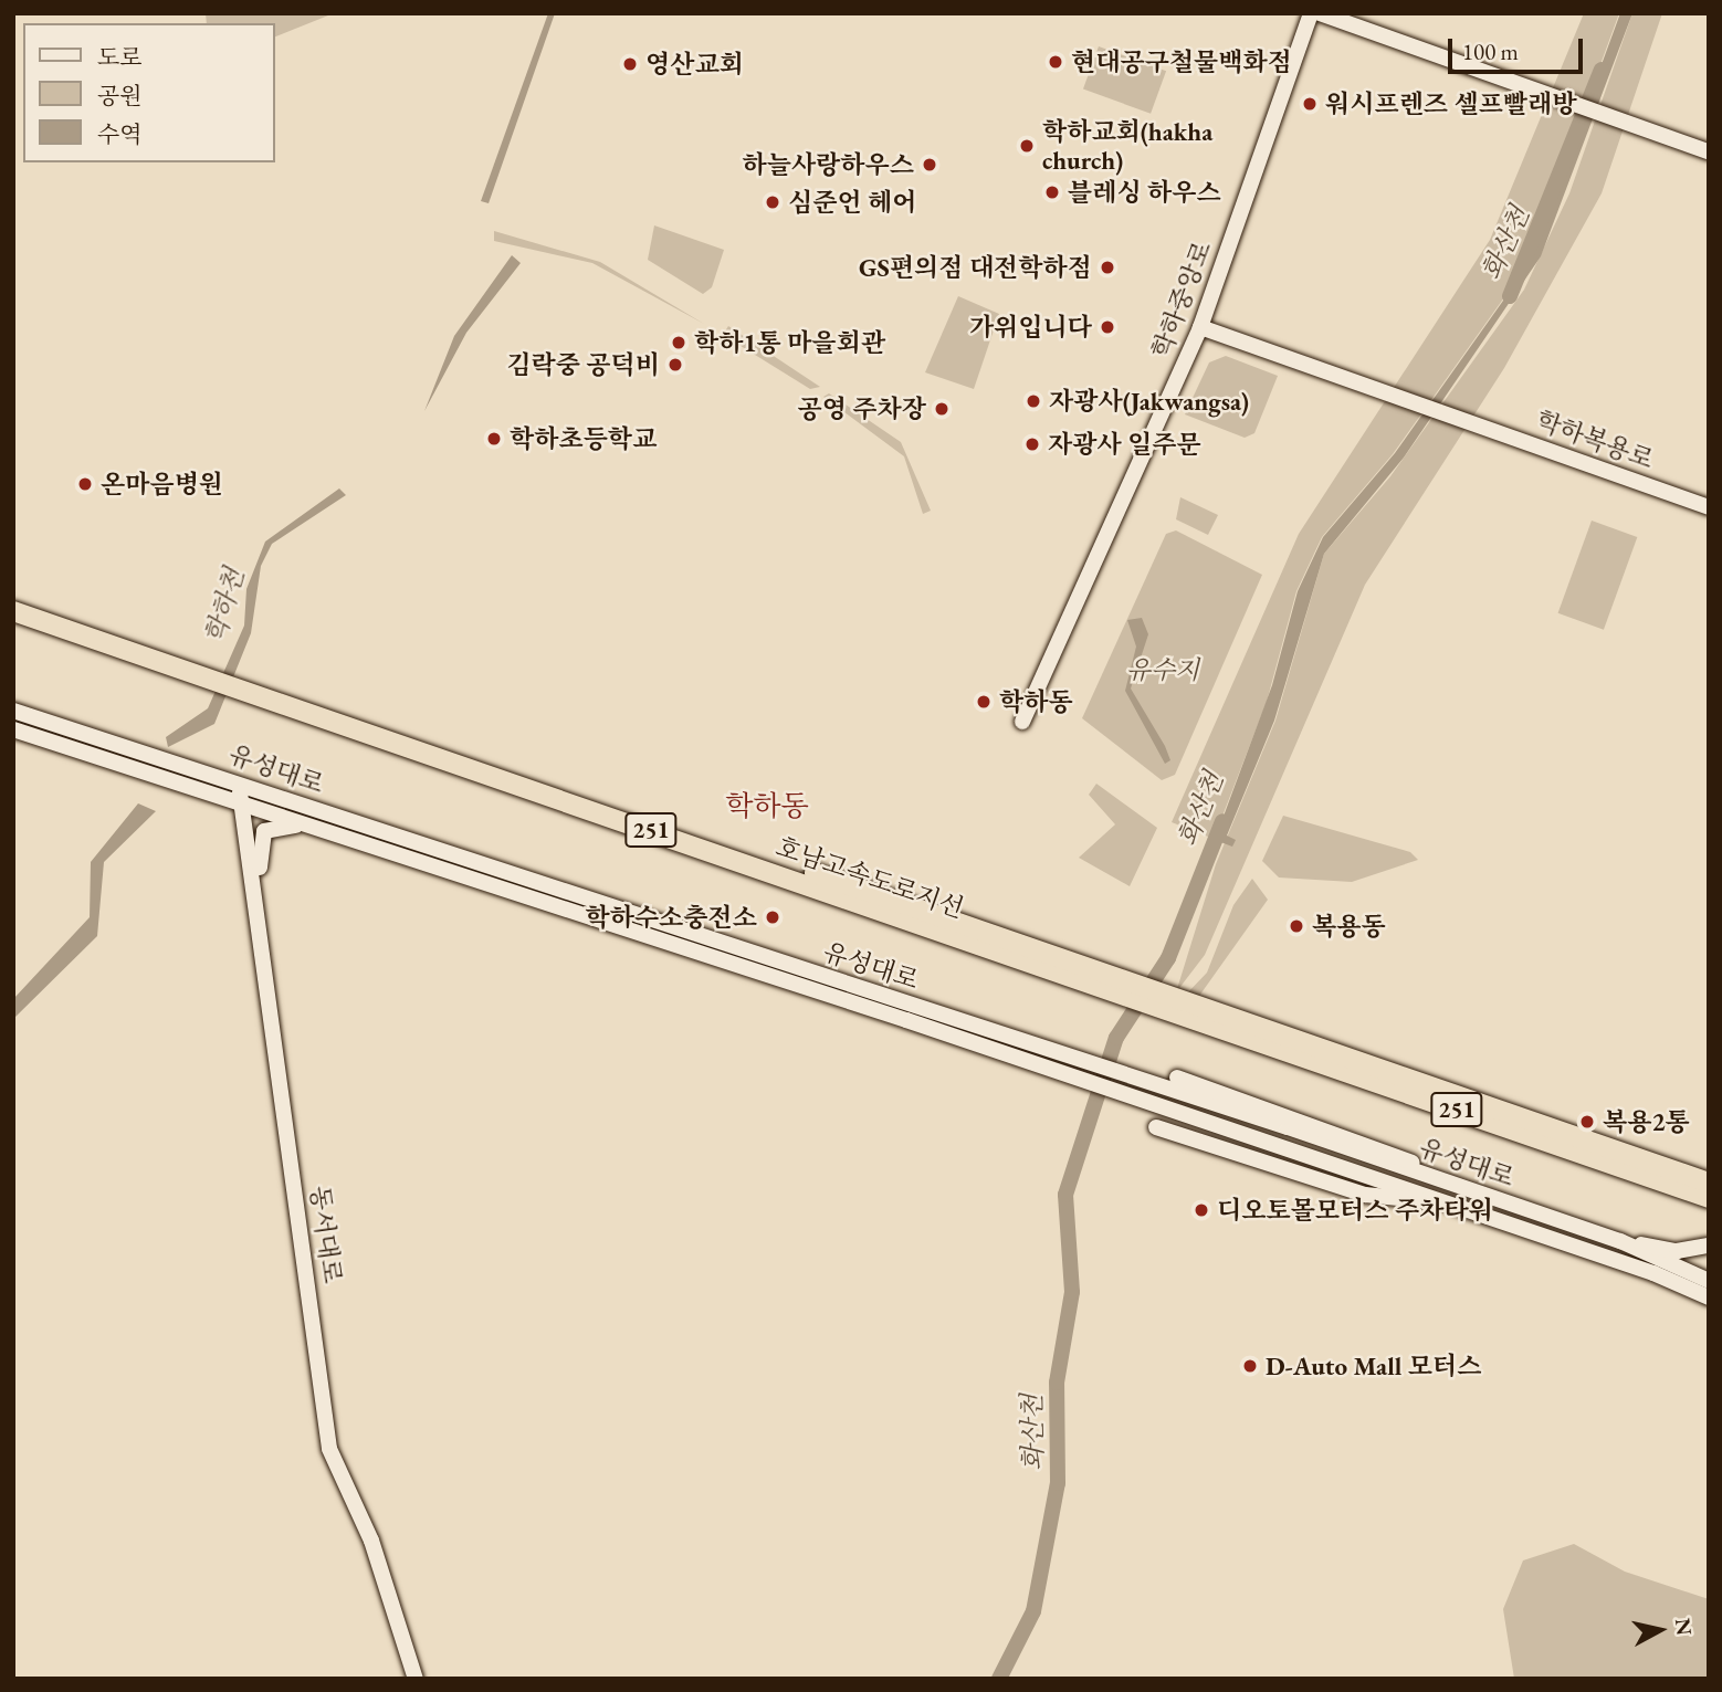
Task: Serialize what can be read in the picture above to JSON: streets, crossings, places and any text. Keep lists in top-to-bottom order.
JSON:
{
  "streets": {
    "highway": ["251", "호남고속도로지선"],
    "street": [
      "학하중앙로",
      "학하복용로",
      "유성대로",
      "동서대로"
    ]
  },
  "crossings": [
    ["학하중앙로", "학하복용로"],
    ["유성대로", "동서대로"]
  ],
  "districts": ["학하동"],
  "water": ["화산천", "학하천"],
  "parks": ["유수지"],
  "places": [
    "현대공구철물백화점",
    "영산교회",
    "워시프렌즈 셀프빨래방",
    "학하교회(hakha church)",
    "하늘사랑하우스",
    "블레싱 하우스",
    "심준언 헤어",
    "GS편의점 대전학하점",
    "가위입니다",
    "학하1통 마을회관",
    "김락중 공덕비",
    "자광사(Jakwangsa)",
    "공영 주차장",
    "학하초등학교",
    "자광사 일주문",
    "온마음병원",
    "학하동",
    "학하수소충전소",
    "복용동",
    "복용2통",
    "디오토몰모터스 주차타워",
    "D-Auto Mall 모터스"
  ],
  "legend": ["도로", "공원", "수역"],
  "scale_bar": "100 m",
  "north": "right"
}
